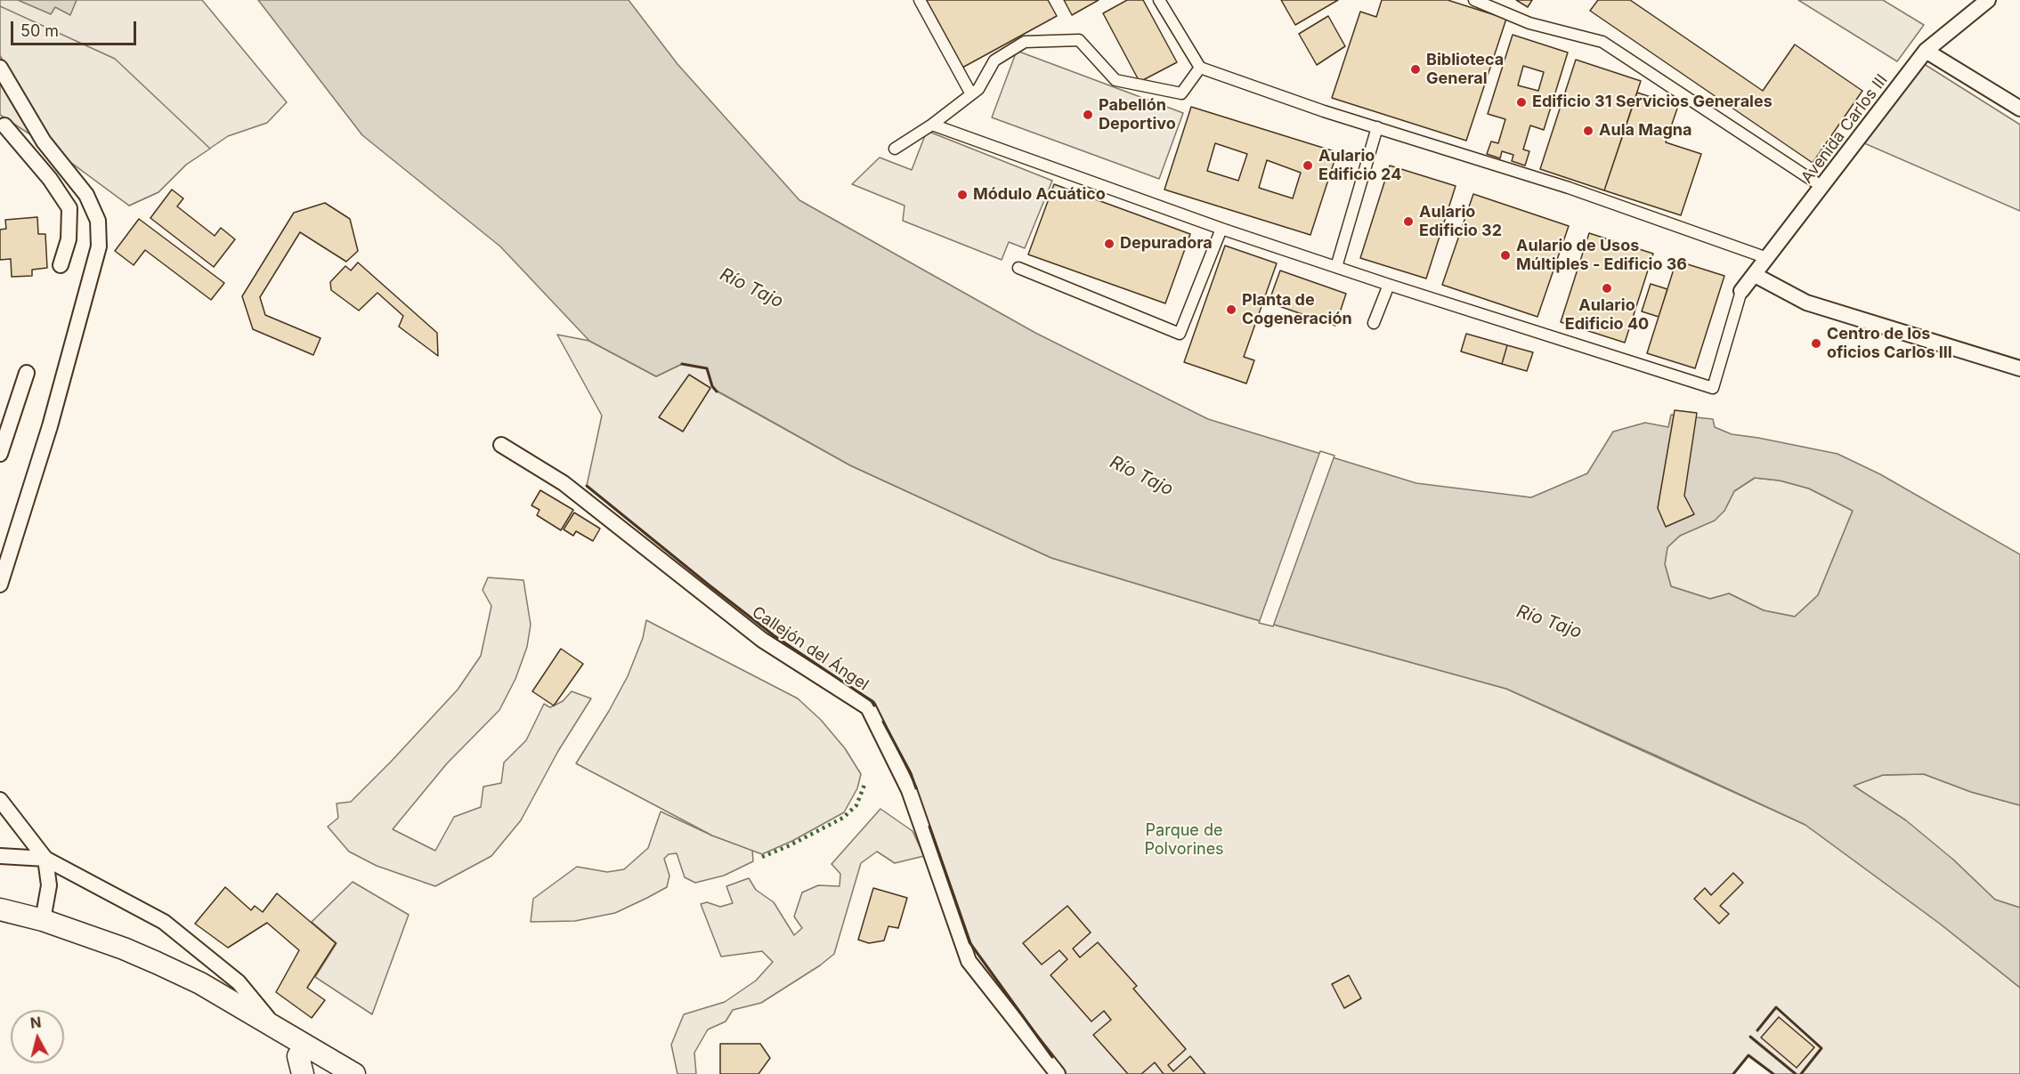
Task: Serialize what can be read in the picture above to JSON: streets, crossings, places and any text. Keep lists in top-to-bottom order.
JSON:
{
  "streets": {
    "street": ["Avenida Carlos III", "Callejón del Ángel"]
  },
  "water": ["Río Tajo"],
  "parks": ["Parque de Polvorines"],
  "places": [
    "Biblioteca General",
    "Edificio 31 Servicios Generales",
    "Pabellón Deportivo",
    "Aula Magna",
    "Aulario Edificio 24",
    "Módulo Acuático",
    "Aulario Edificio 32",
    "Depuradora",
    "Aulario de Usos Múltiples - Edificio 36",
    "Aulario Edificio 40",
    "Planta de Cogeneración",
    "Centro de los oficios Carlos III"
  ],
  "scale_bar": "50 m",
  "north": "top"
}
